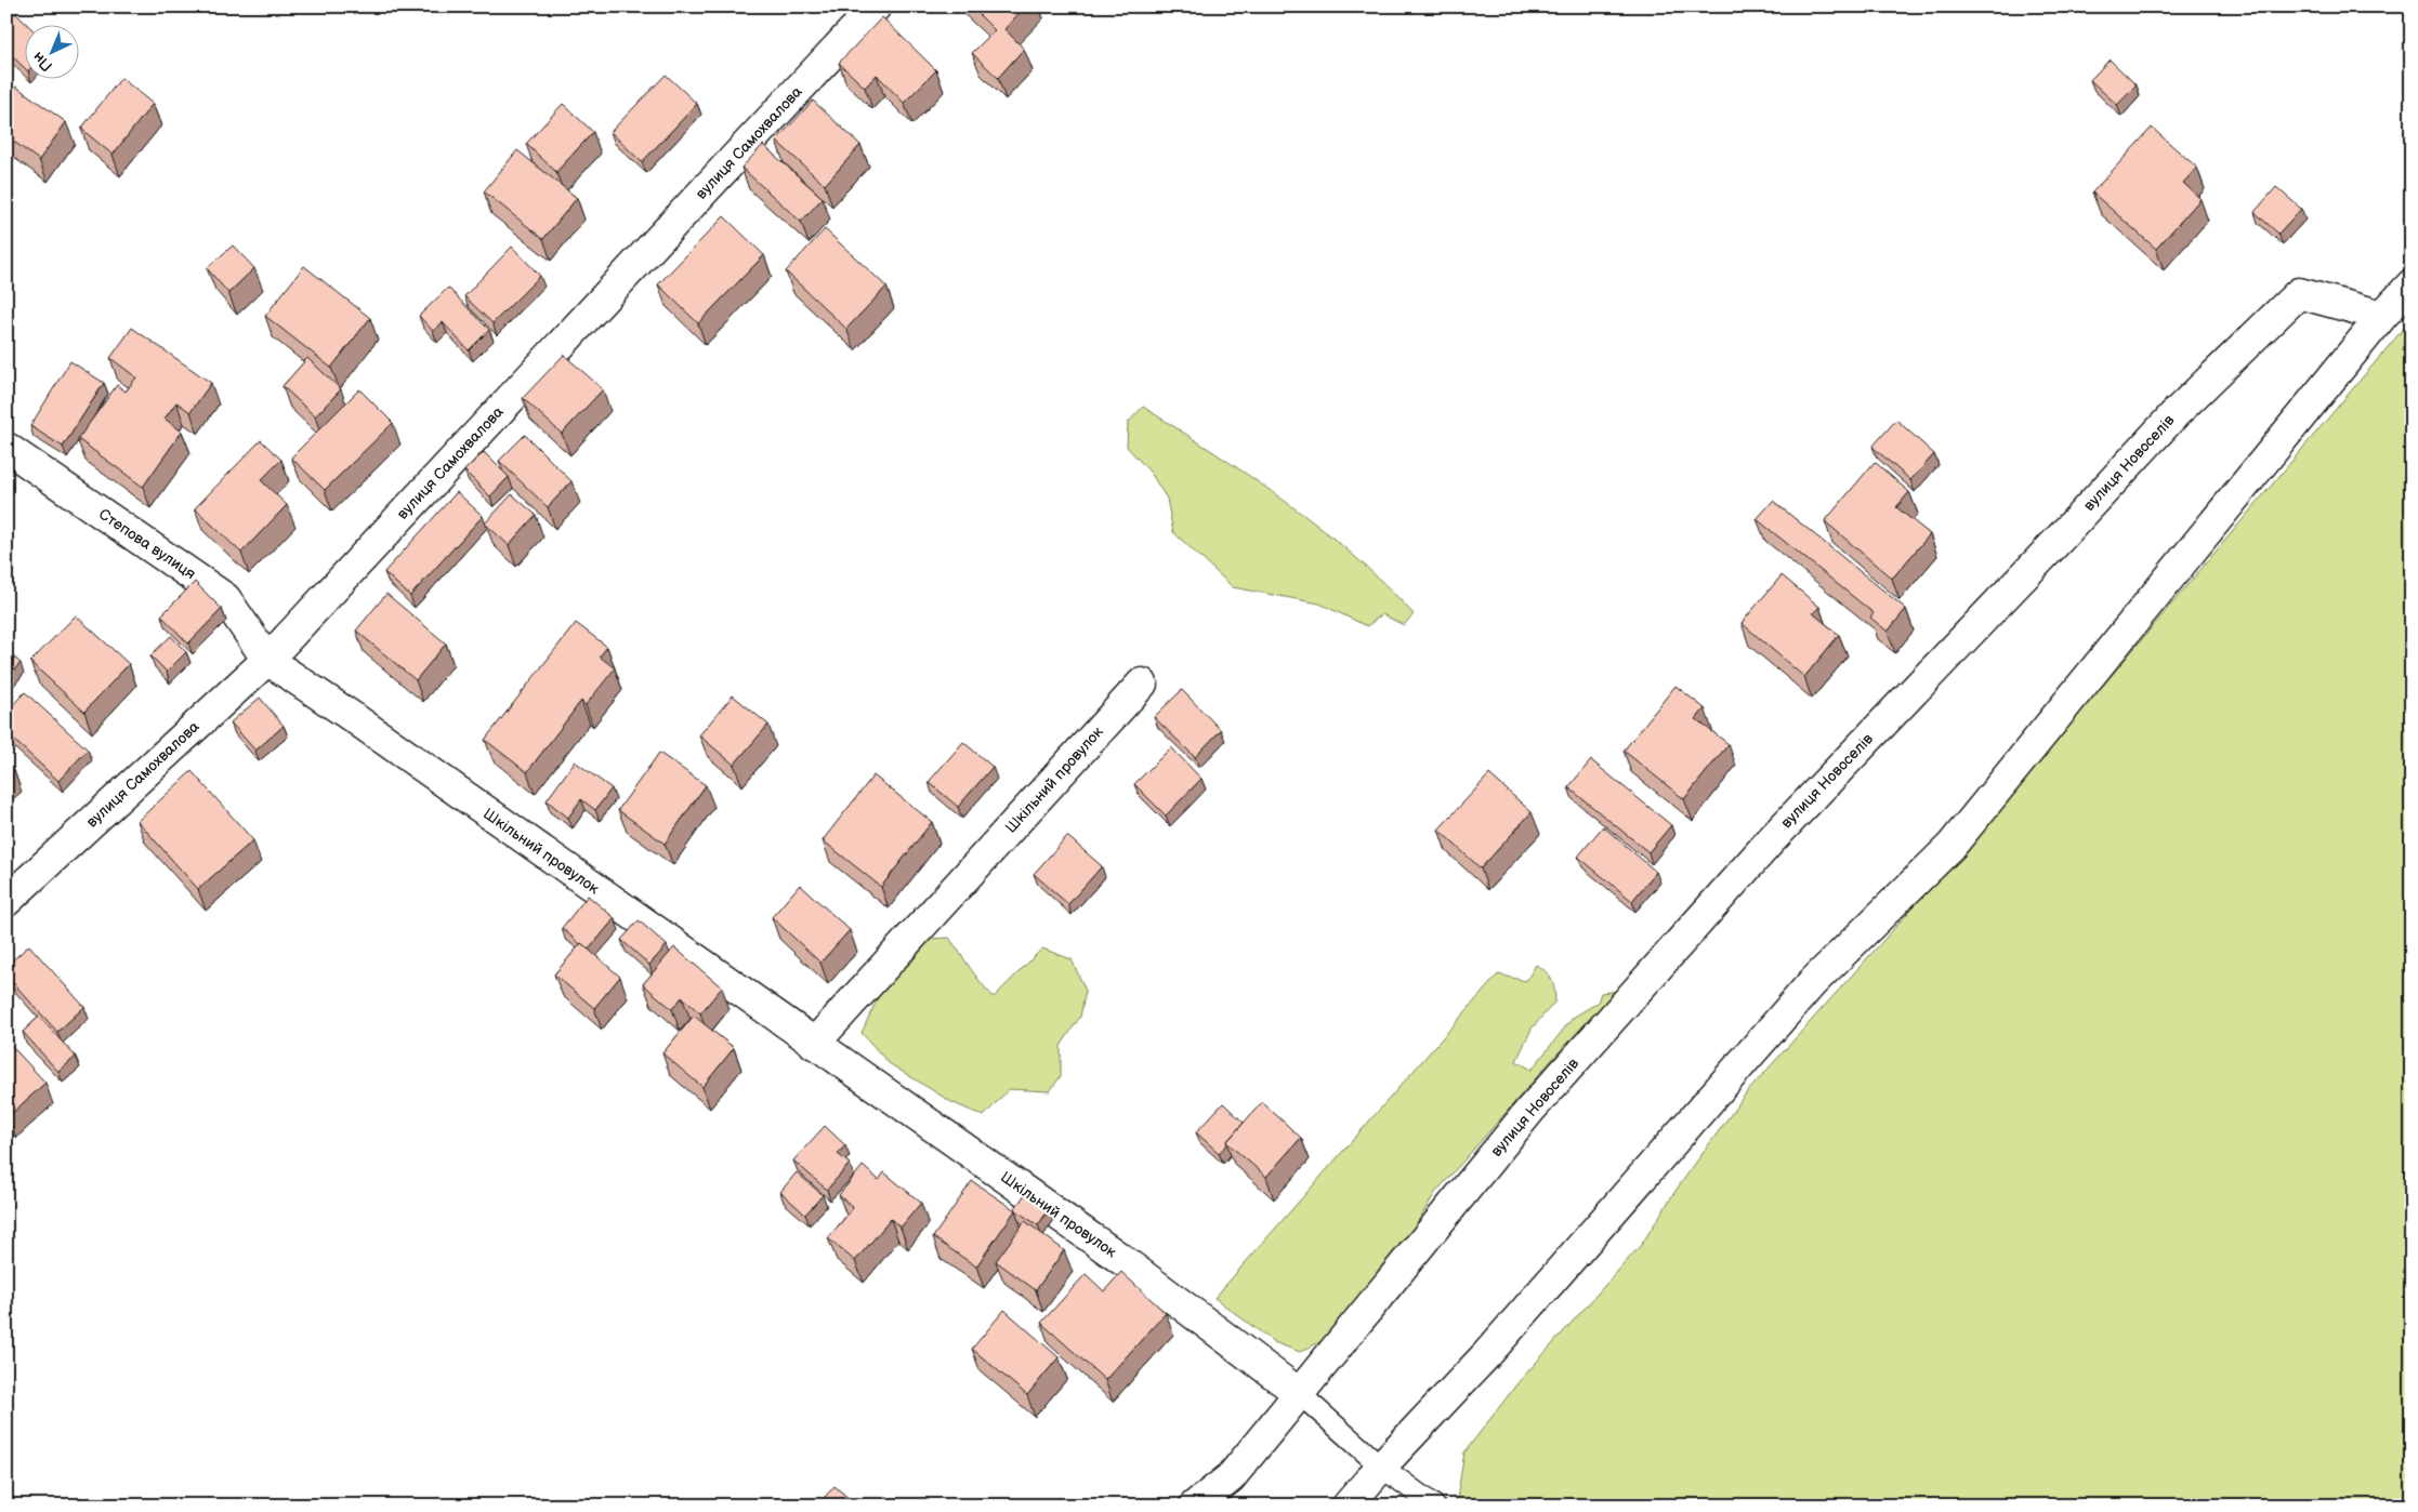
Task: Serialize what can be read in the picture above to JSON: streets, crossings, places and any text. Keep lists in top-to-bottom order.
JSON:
{
  "streets": {
    "street": [
      "вулиця Самохвалова",
      "вулиця Новоселів",
      "Степова вулиця",
      "Шкільний провулок"
    ]
  },
  "crossings": [
    ["вулиця Самохвалова", "Степова вулиця"],
    ["вулиця Самохвалова", "Шкільний провулок"],
    ["вулиця Новоселів", "Шкільний провулок"],
    ["Степова вулиця", "Шкільний провулок"]
  ],
  "north": "bottom left"
}
